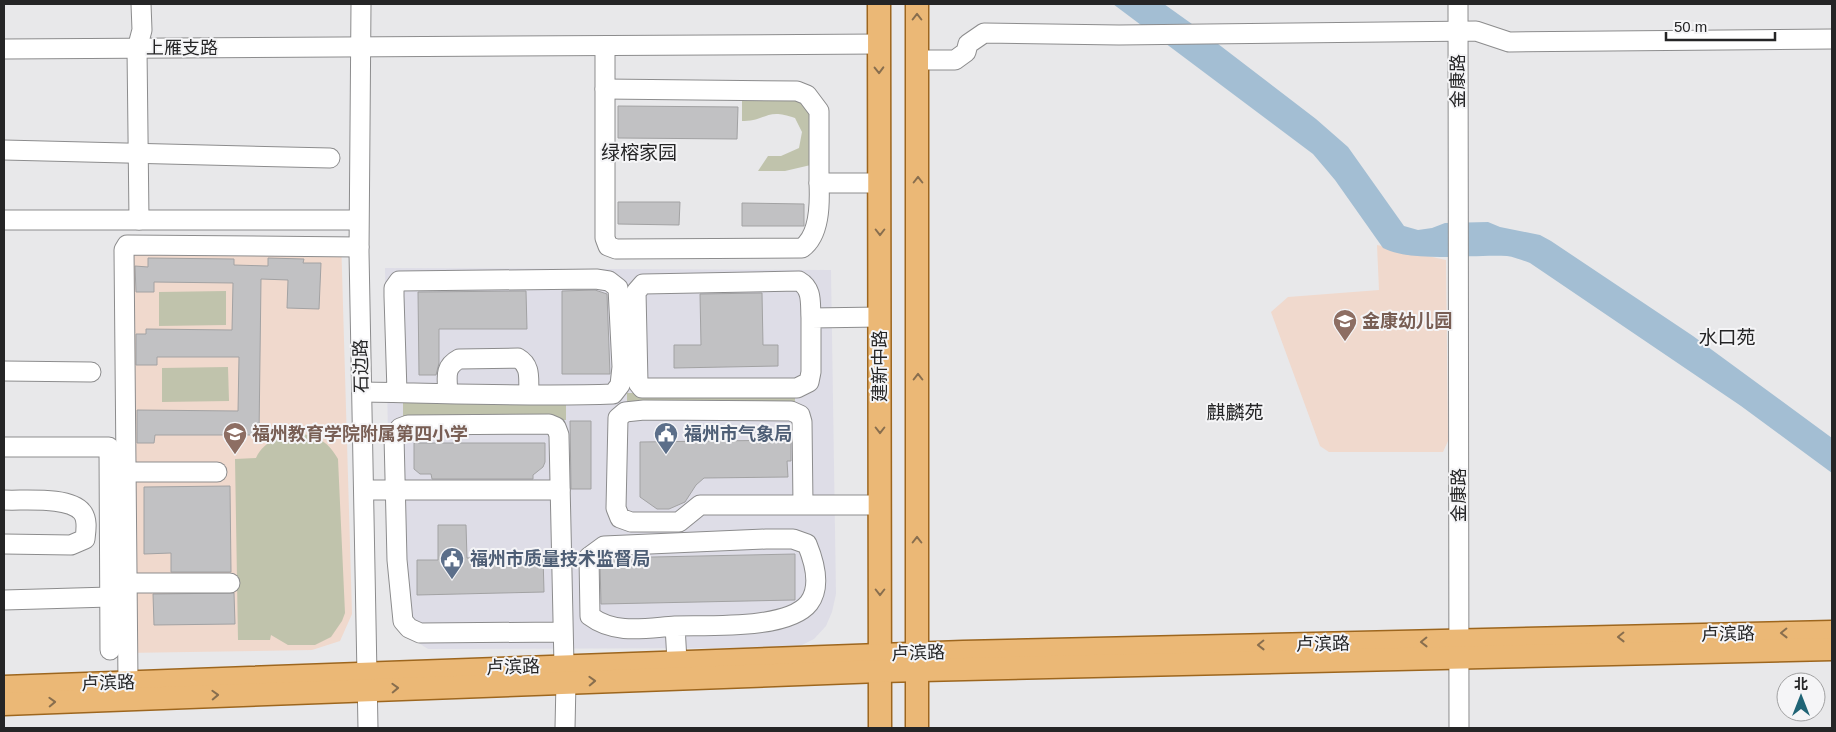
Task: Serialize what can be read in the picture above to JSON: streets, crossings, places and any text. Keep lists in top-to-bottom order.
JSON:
{
  "streets": {
    "main road": ["建新中路", "卢滨路"],
    "street": ["上雁支路", "金康路", "石边路"]
  },
  "crossings": [
    ["上雁支路", "石边路"],
    ["上雁支路", "建新中路"],
    ["金康路", "卢滨路"],
    ["石边路", "卢滨路"],
    ["建新中路", "卢滨路"]
  ],
  "districts": ["绿榕家园", "水口苑", "麒麟苑"],
  "places": {
    "school or university": ["金康幼儿园", "福州教育学院附属第四小学"],
    "public building": ["福州市气象局", "福州市质量技术监督局"]
  },
  "scale_bar": "50 m",
  "north": "top"
}
